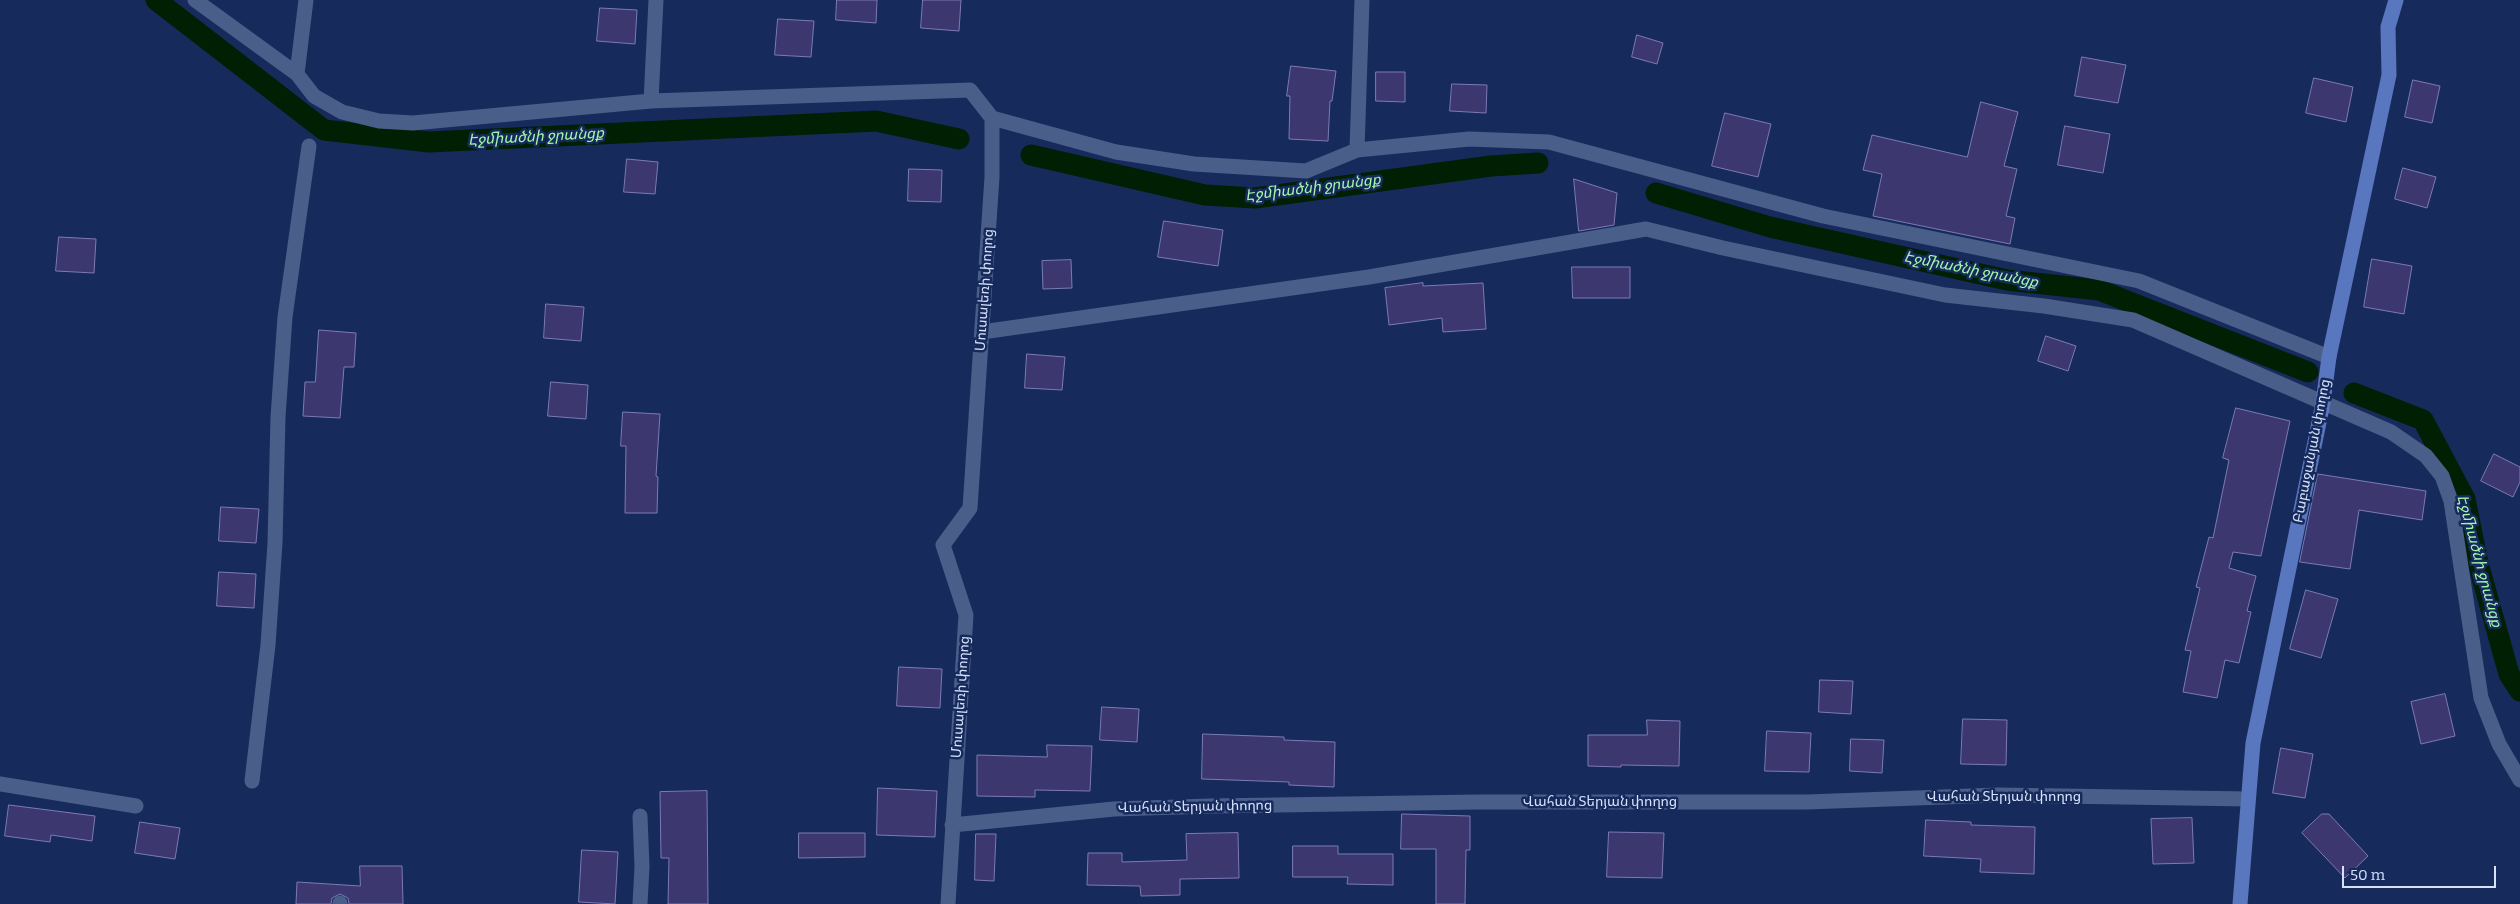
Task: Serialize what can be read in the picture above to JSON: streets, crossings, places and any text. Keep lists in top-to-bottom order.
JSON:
{
  "streets": {
    "street": ["Մուսալեռի փողոց", "Բաբաջանյան փողոց", "Վահան Տերյան փողոց"]
  },
  "crossings": [
    ["Մուսալեռի փողոց", "Վահան Տերյան փողոց"],
    ["Բաբաջանյան փողոց", "Վահան Տերյան փողոց"]
  ],
  "water": ["Էջմիածնի ջրանցք"],
  "scale_bar": "50 m"
}
